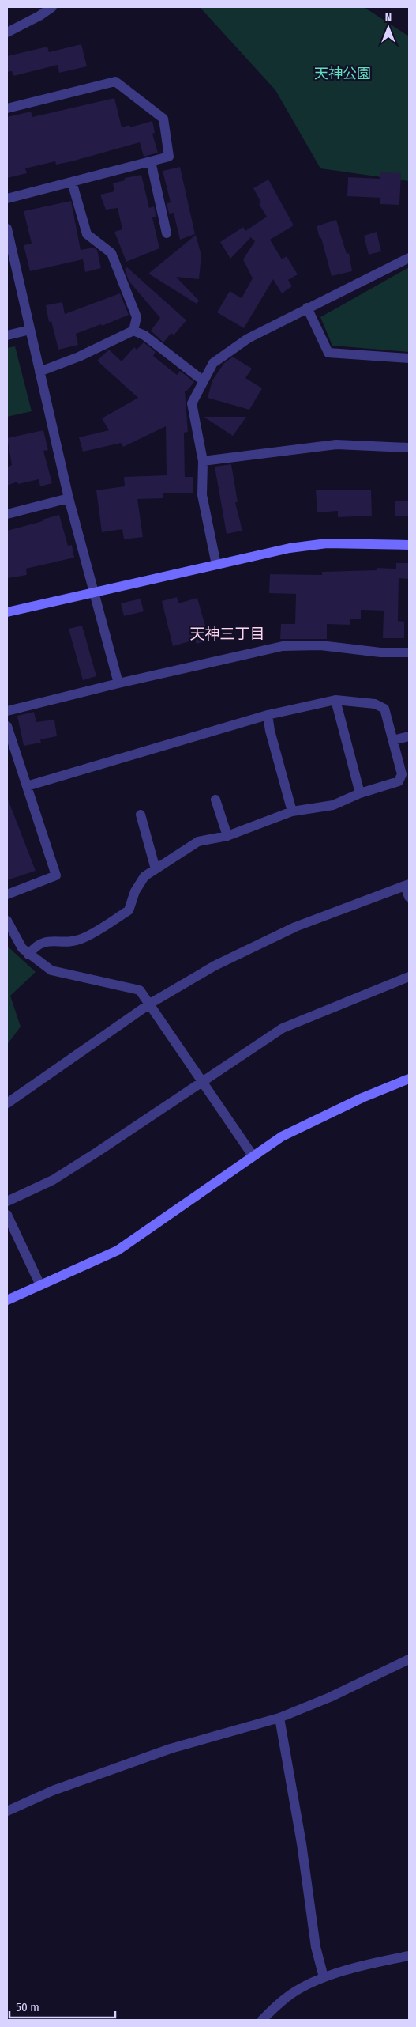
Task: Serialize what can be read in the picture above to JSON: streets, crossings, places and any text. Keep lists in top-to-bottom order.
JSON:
{
  "districts": ["天神三丁目"],
  "parks": ["天神公園"],
  "scale_bar": "50 m",
  "north": "top"
}
